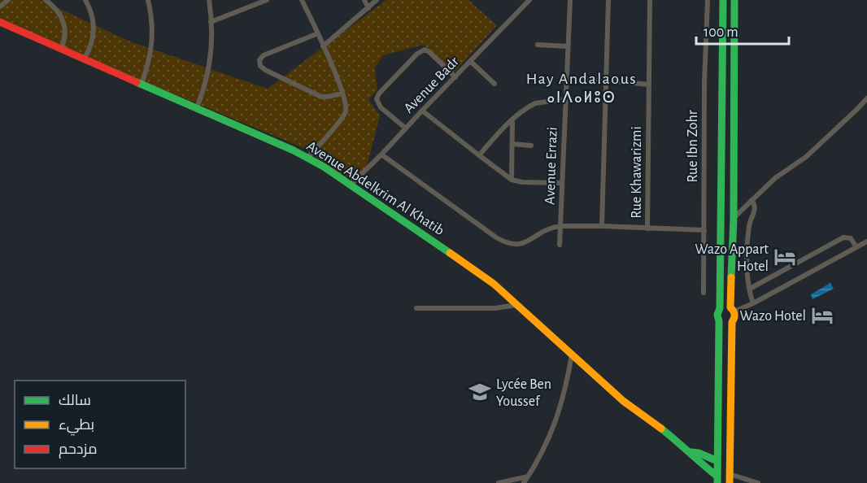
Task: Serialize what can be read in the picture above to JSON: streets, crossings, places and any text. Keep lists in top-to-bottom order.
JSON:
{
  "streets": {
    "main road": ["Avenue Abdelkrim Al Khatib"],
    "street": [
      "Avenue Badr",
      "Rue Ibn Zohr",
      "Avenue Errazi",
      "Rue Khawarizmi"
    ]
  },
  "crossings": [
    ["Avenue Badr", "Avenue Abdelkrim Al Khatib"]
  ],
  "districts": ["Hay Andalaous ⴰⵏⴷⴰⵍⵓⵙ"],
  "places": {
    "hotel": ["Wazo Appart Hotel", "Wazo Hotel"],
    "school or university": ["Lycée Ben Youssef"]
  },
  "legend": ["سالك", "بطيء", "مزدحم"],
  "scale_bar": "100 m"
}
